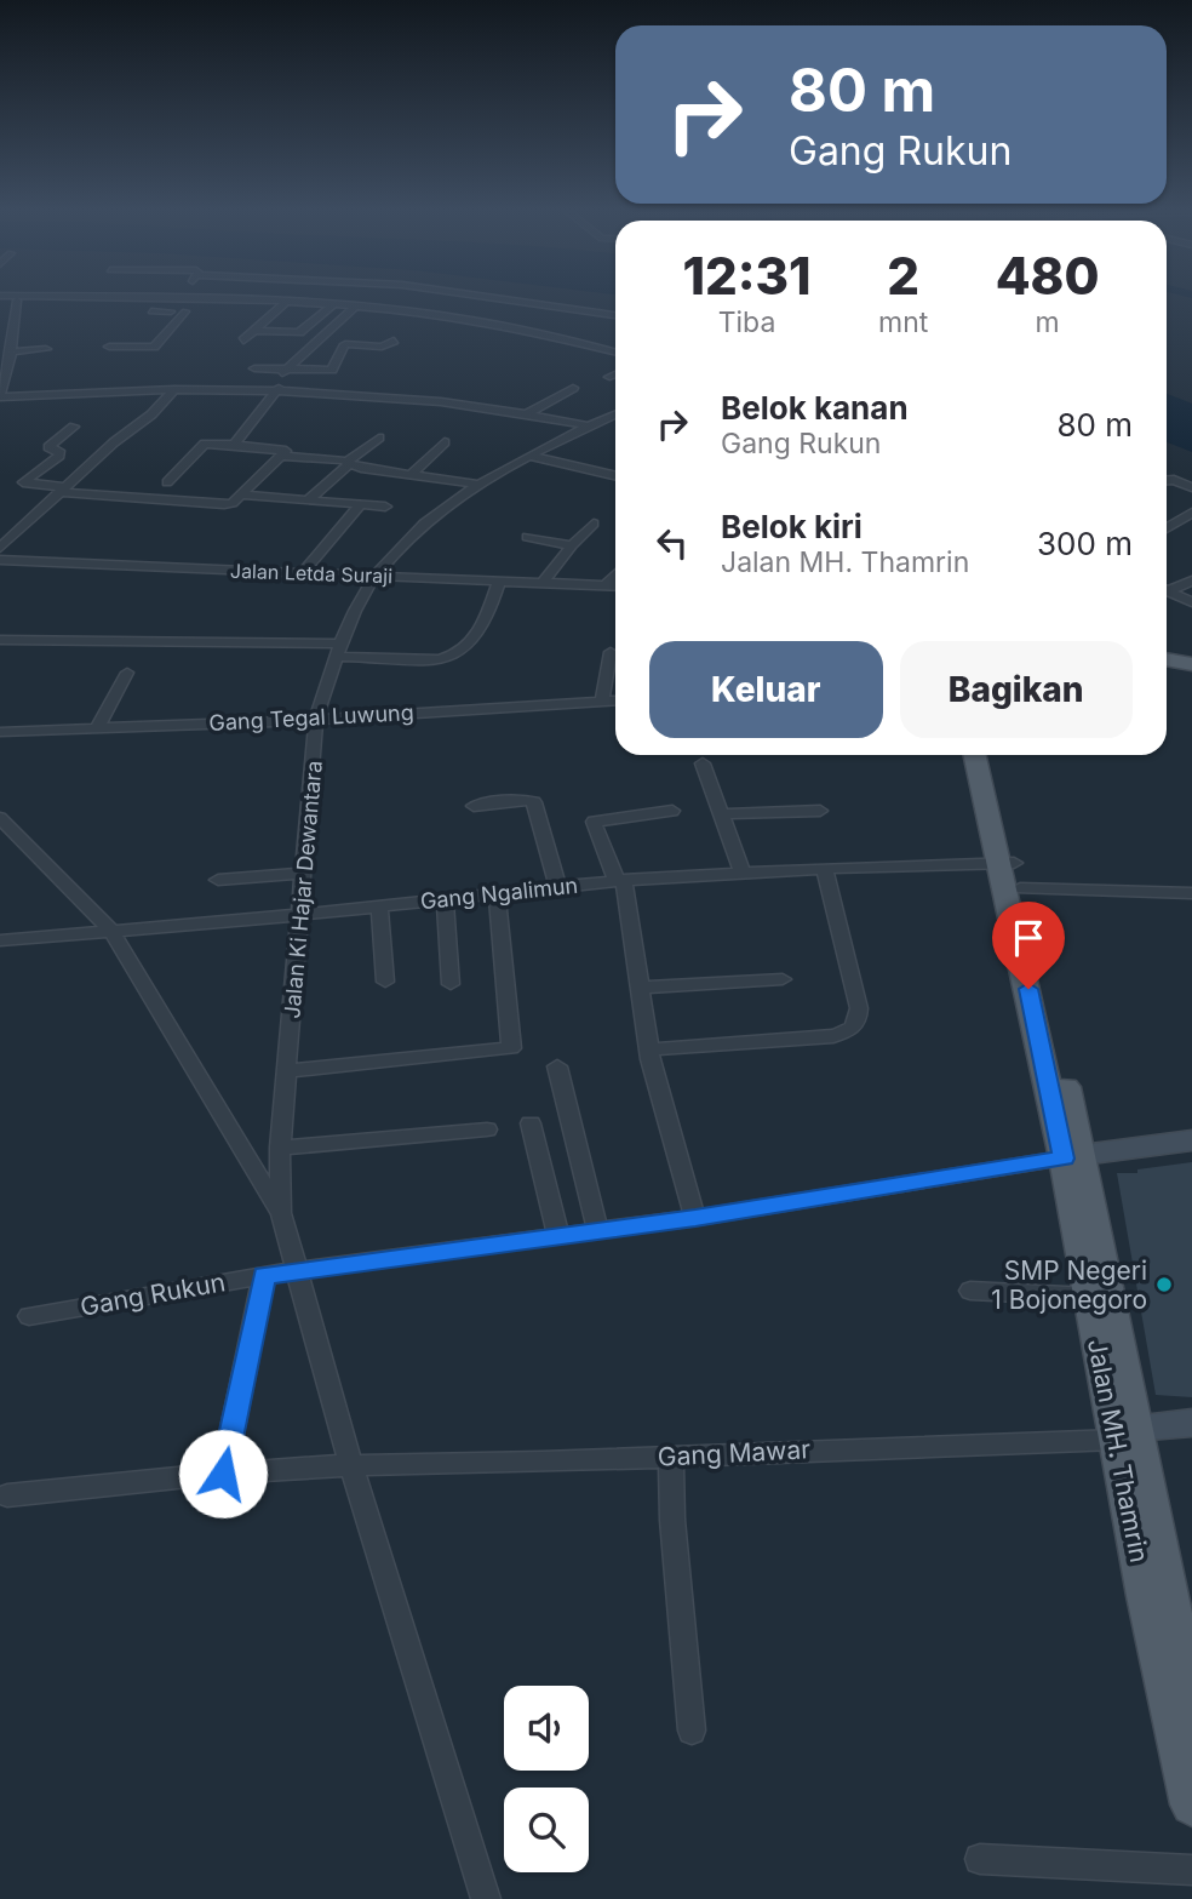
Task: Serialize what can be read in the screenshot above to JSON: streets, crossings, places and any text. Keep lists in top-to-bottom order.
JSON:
{
  "streets": {
    "main road": ["Jalan MH. Thamrin"],
    "street": [
      "Jalan Letda Suraji",
      "Gang Tegal Luwung",
      "Jalan Ki Hajar Dewantara",
      "Gang Ngalimun",
      "Gang Rukun",
      "Gang Mawar"
    ]
  },
  "crossings": [
    ["Jalan Letda Suraji", "Jalan Ki Hajar Dewantara"],
    ["Gang Tegal Luwung", "Jalan Ki Hajar Dewantara"],
    ["Jalan Ki Hajar Dewantara", "Gang Ngalimun"],
    ["Gang Ngalimun", "Jalan MH. Thamrin"],
    ["Gang Rukun", "Jalan MH. Thamrin"],
    ["Jalan MH. Thamrin", "Gang Mawar"]
  ],
  "places": ["SMP Negeri 1 Bojonegoro"],
  "page": {
    "turn": ["80 m", "Gang Rukun"],
    "eta": [
      "12:31",
      "Tiba",
      "2",
      "mnt",
      "480",
      "m"
    ],
    "list": [
      {
        "name": "Belok kanan",
        "note": "Gang Rukun",
        "value": "80 m"
      },
      {
        "name": "Belok kiri",
        "note": "Jalan MH. Thamrin",
        "value": "300 m"
      }
    ],
    "buttons": ["Keluar", "Bagikan"]
  }
}
